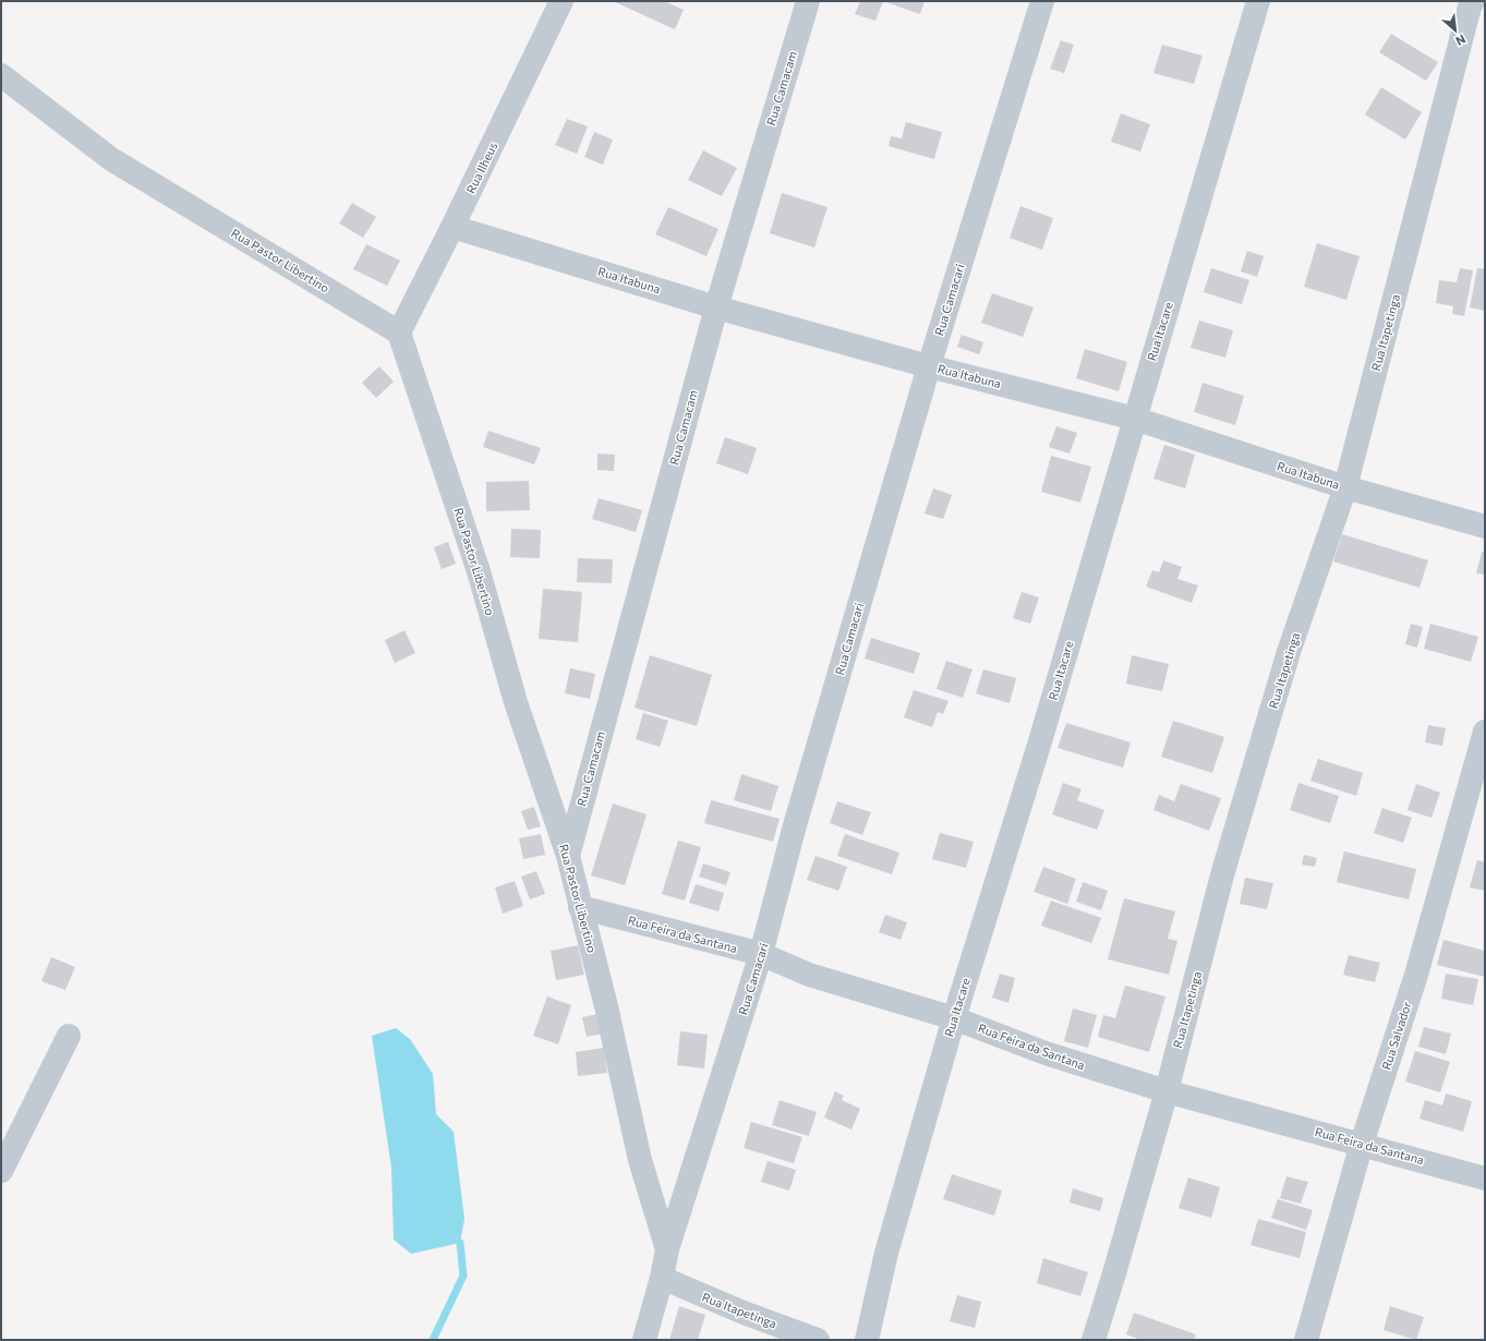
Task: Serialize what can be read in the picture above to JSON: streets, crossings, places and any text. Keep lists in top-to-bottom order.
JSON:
{
  "streets": {
    "street": [
      "Rua Camacam",
      "Rua Ilheus",
      "Rua Pastor Libertino",
      "Rua Itabuna",
      "Rua Camacari",
      "Rua Itacare",
      "Rua Itapetinga",
      "Rua Feira da Santana",
      "Rua Salvador"
    ]
  },
  "crossings": [
    ["Rua Camacam", "Rua Pastor Libertino"],
    ["Rua Camacam", "Rua Itabuna"],
    ["Rua Ilheus", "Rua Pastor Libertino"],
    ["Rua Ilheus", "Rua Itabuna"],
    ["Rua Pastor Libertino", "Rua Camacari"],
    ["Rua Pastor Libertino", "Rua Feira da Santana"],
    ["Rua Itabuna", "Rua Camacari"],
    ["Rua Itabuna", "Rua Itacare"],
    ["Rua Itabuna", "Rua Itapetinga"],
    ["Rua Camacari", "Rua Itapetinga"],
    ["Rua Camacari", "Rua Feira da Santana"],
    ["Rua Itacare", "Rua Feira da Santana"],
    ["Rua Itapetinga", "Rua Feira da Santana"],
    ["Rua Feira da Santana", "Rua Salvador"]
  ],
  "north": "bottom right"
}
